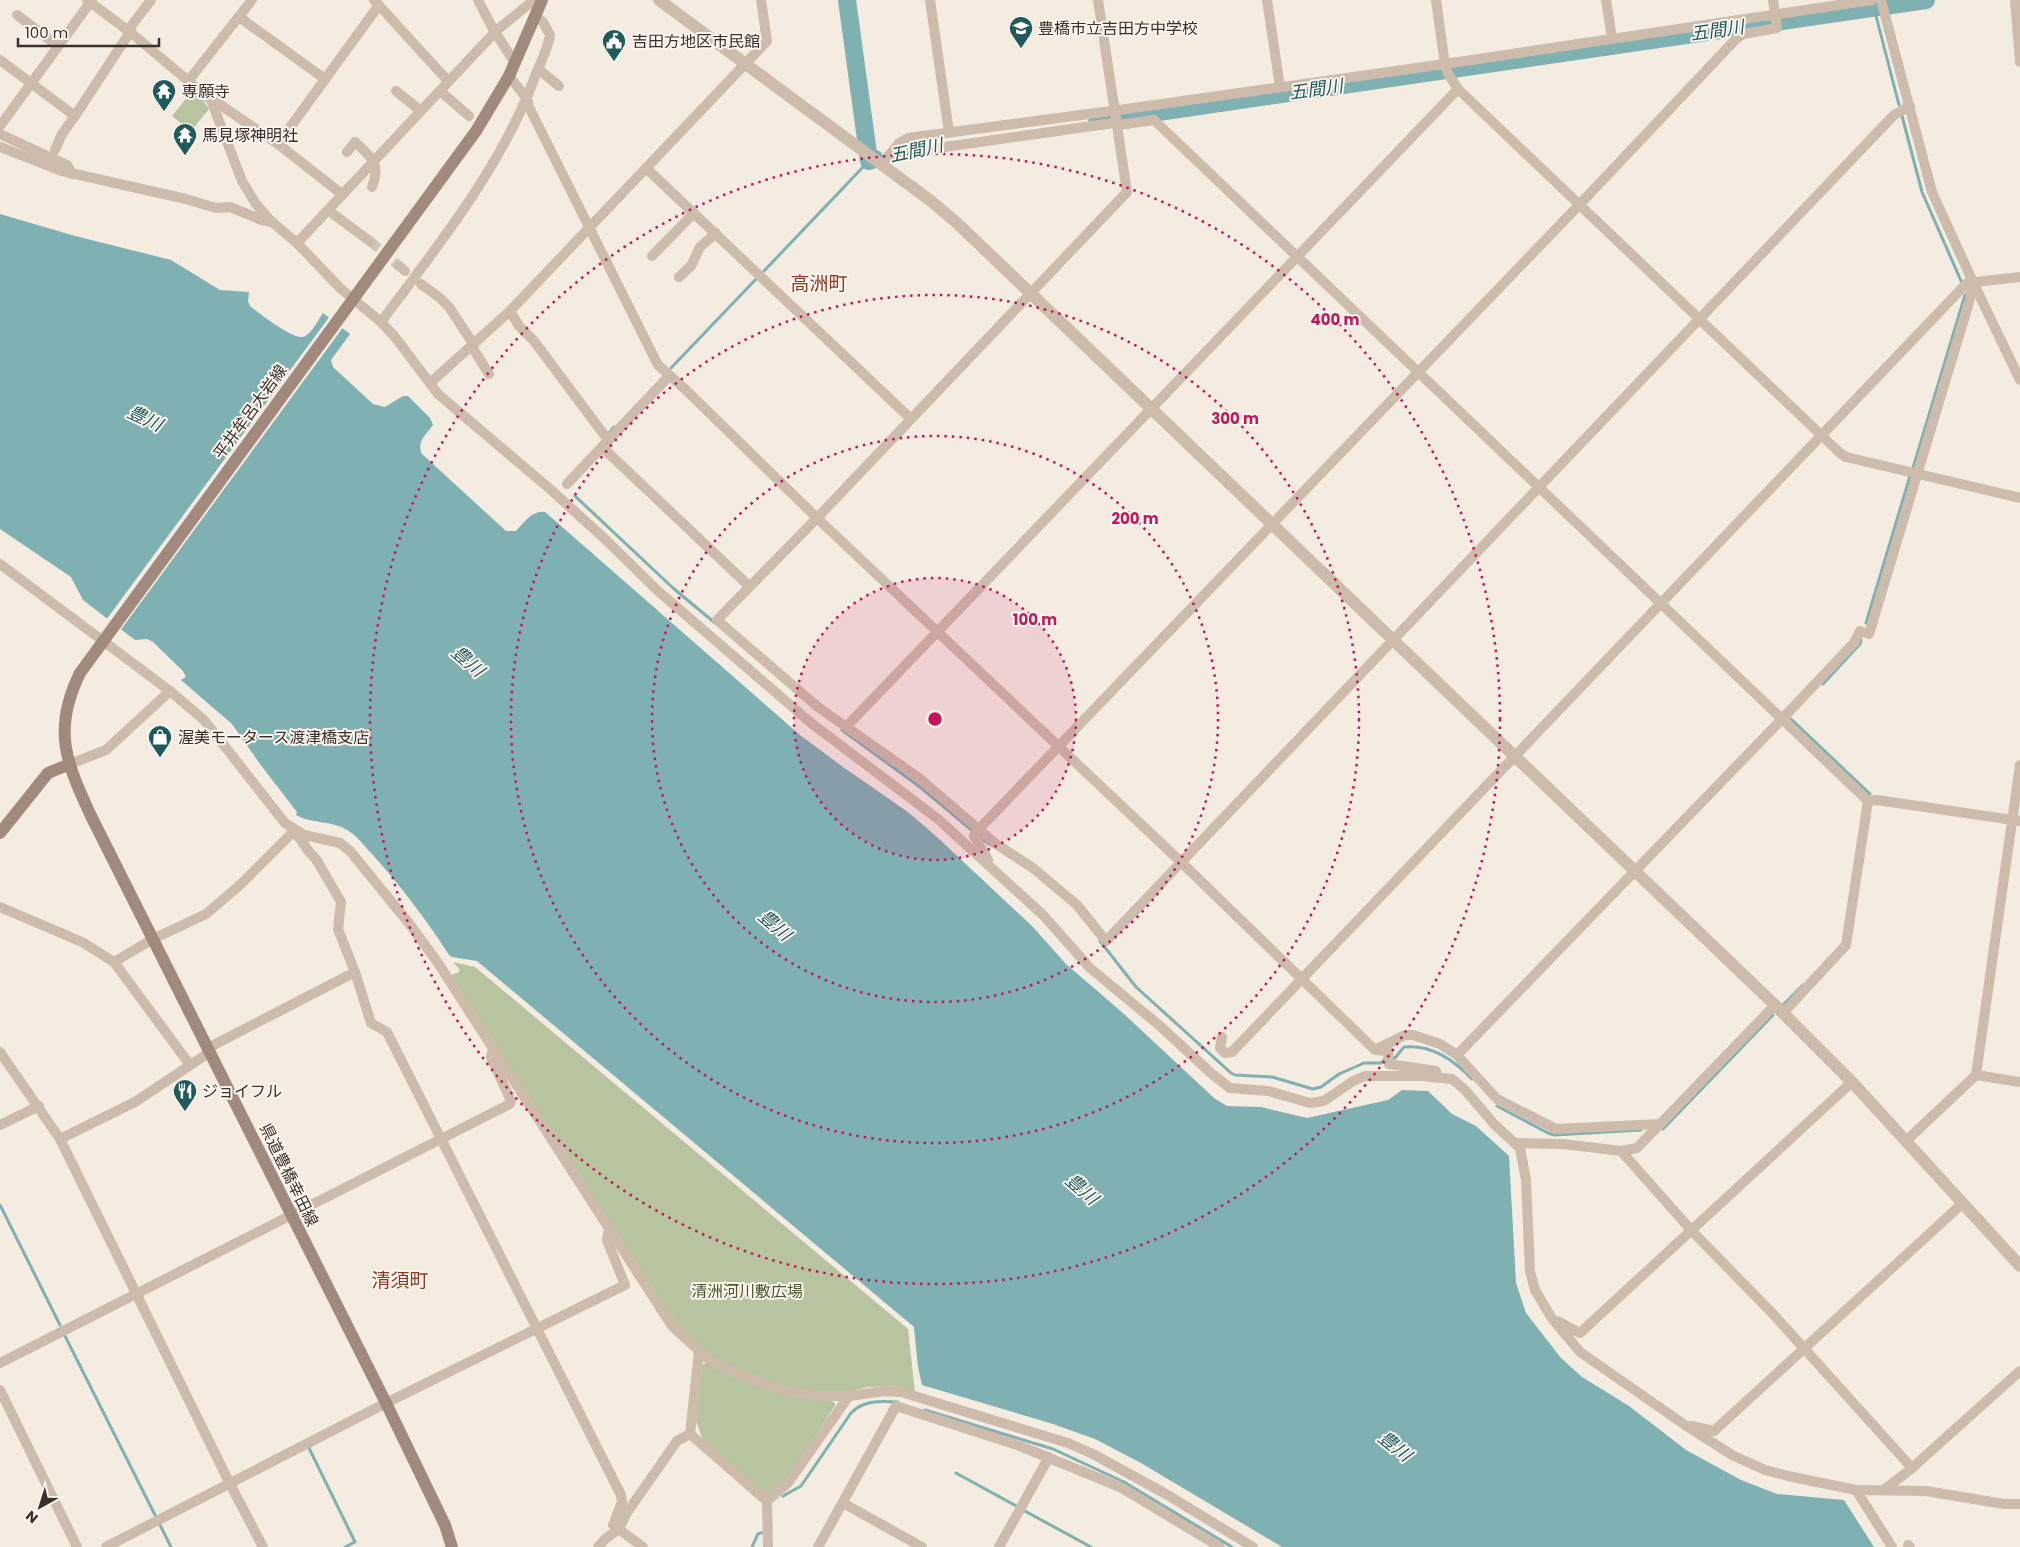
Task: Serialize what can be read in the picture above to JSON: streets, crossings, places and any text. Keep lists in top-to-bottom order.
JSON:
{
  "streets": {
    "main road": ["平井牟呂大岩線", "県道豊橋幸田線"]
  },
  "crossings": [
    ["平井牟呂大岩線", "県道豊橋幸田線"]
  ],
  "districts": ["高洲町", "清須町"],
  "water": ["五間川", "豊川"],
  "parks": ["清洲河川敷広場"],
  "places": {
    "school or university": ["豊橋市立吉田方中学校"],
    "public building": ["吉田方地区市民館"],
    "temple": ["専願寺", "馬見塚神明社"],
    "shop": ["渥美モータース渡津橋支店"],
    "restaurant": ["ジョイフル"]
  },
  "scale_bar": "100 m",
  "north": "bottom left",
  "rings": [
    "400 m",
    "300 m",
    "200 m",
    "100 m"
  ]
}
